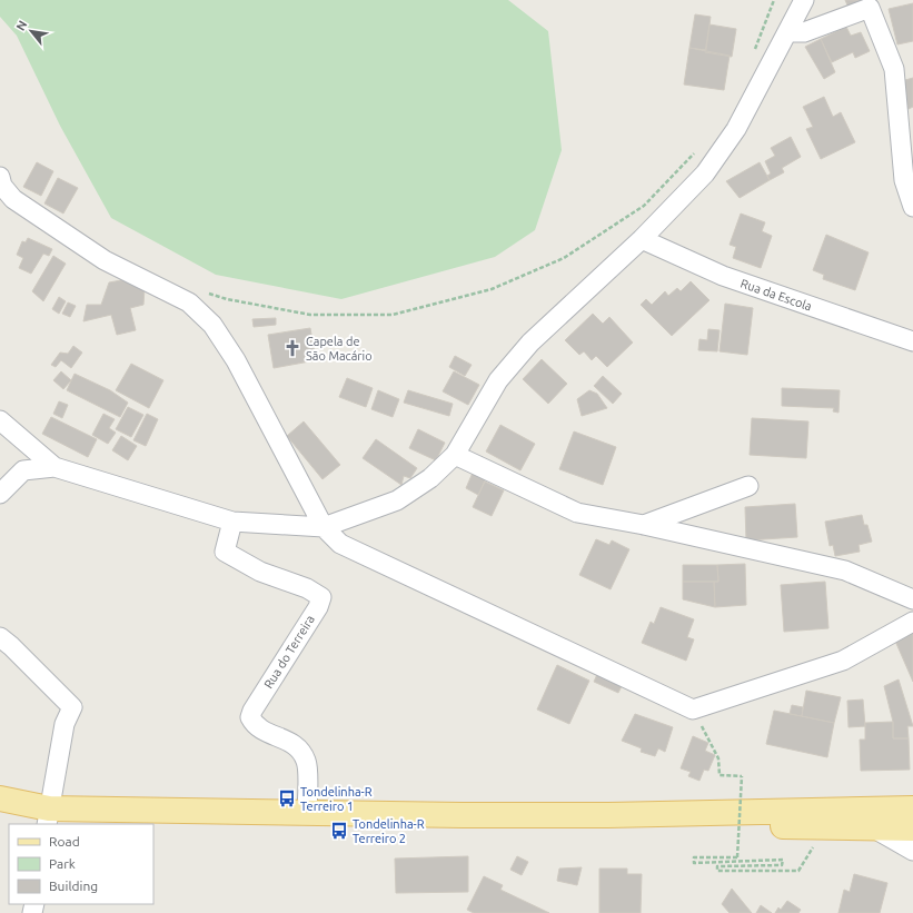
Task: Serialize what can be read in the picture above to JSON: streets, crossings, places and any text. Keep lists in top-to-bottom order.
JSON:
{
  "streets": {
    "street": ["Rua da Escola", "Rua do Terreira"]
  },
  "places": {
    "church": ["Capela de São Macário"],
    "bus stop": ["Tondelinha-R Terreiro 1", "Tondelinha-R Terreiro 2"]
  },
  "legend": ["Road", "Park", "Building"],
  "north": "top left"
}
